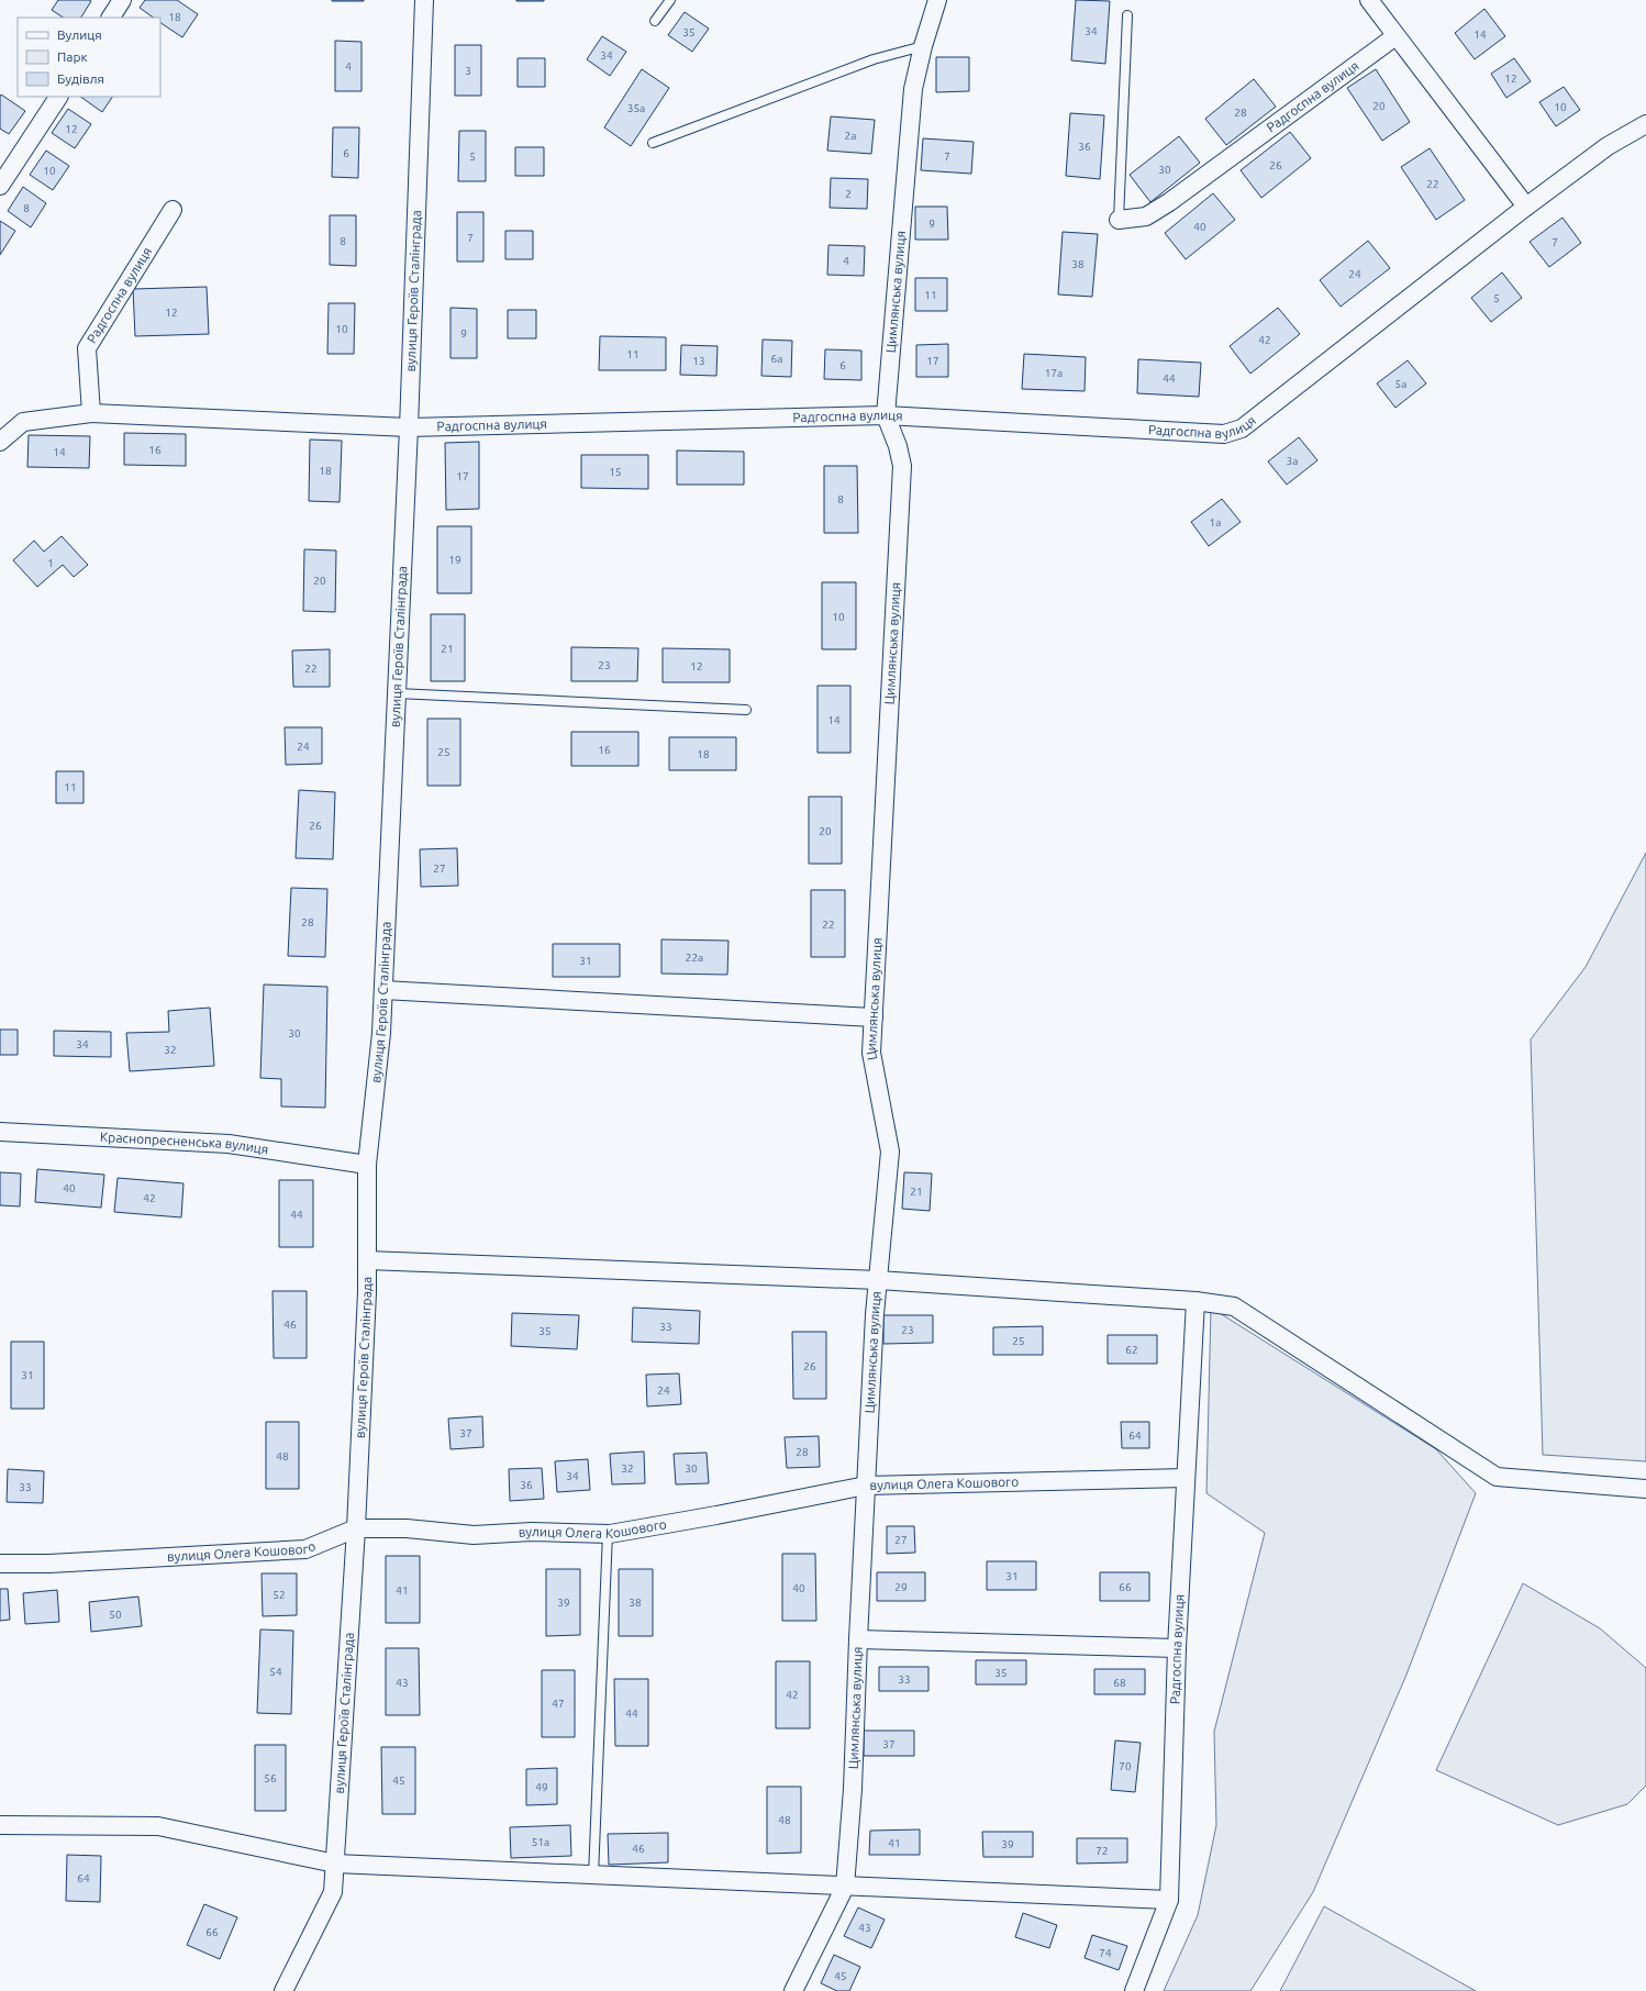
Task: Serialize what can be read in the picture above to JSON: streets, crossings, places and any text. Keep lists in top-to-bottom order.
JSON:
{
  "streets": {
    "street": [
      "Радгоспна вулиця",
      "вулиця Героїв Сталінграда",
      "Цимлянська вулиця",
      "Краснопресненська вулиця",
      "вулиця Олега Кошового"
    ]
  },
  "crossings": [
    ["Радгоспна вулиця", "вулиця Героїв Сталінграда"],
    ["Радгоспна вулиця", "Цимлянська вулиця"],
    ["Радгоспна вулиця", "вулиця Олега Кошового"],
    ["вулиця Героїв Сталінграда", "Краснопресненська вулиця"],
    ["вулиця Героїв Сталінграда", "вулиця Олега Кошового"],
    ["Цимлянська вулиця", "вулиця Олега Кошового"]
  ],
  "house_numbers": [
    "18",
    "34",
    "35",
    "14",
    "34",
    "4",
    "3",
    "12",
    "20",
    "10",
    "35а",
    "28",
    "12",
    "2а",
    "36",
    "6",
    "5",
    "7",
    "26",
    "30",
    "10",
    "22",
    "2",
    "8",
    "9",
    "40",
    "7",
    "8",
    "7",
    "4",
    "38",
    "24",
    "11",
    "5",
    "12",
    "10",
    "9",
    "42",
    "11",
    "6а",
    "13",
    "17",
    "6",
    "17а",
    "44",
    "5а",
    "16",
    "14",
    "3а",
    "18",
    "15",
    "17",
    "8",
    "1а",
    "19",
    "1",
    "20",
    "10",
    "21",
    "23",
    "12",
    "22",
    "14",
    "24",
    "16",
    "25",
    "18",
    "11",
    "26",
    "20",
    "27",
    "28",
    "22",
    "22а",
    "31",
    "30",
    "34",
    "32",
    "40",
    "21",
    "42",
    "44",
    "46",
    "33",
    "23",
    "35",
    "25",
    "62",
    "26",
    "31",
    "24",
    "37",
    "64",
    "28",
    "48",
    "32",
    "30",
    "34",
    "36",
    "33",
    "27",
    "31",
    "29",
    "66",
    "40",
    "41",
    "52",
    "39",
    "38",
    "50",
    "54",
    "35",
    "33",
    "43",
    "68",
    "42",
    "47",
    "44",
    "37",
    "70",
    "56",
    "45",
    "49",
    "48",
    "51а",
    "41",
    "39",
    "46",
    "72",
    "64",
    "43",
    "66",
    "74",
    "45"
  ],
  "legend": ["Вулиця", "Парк", "Будівля"]
}
